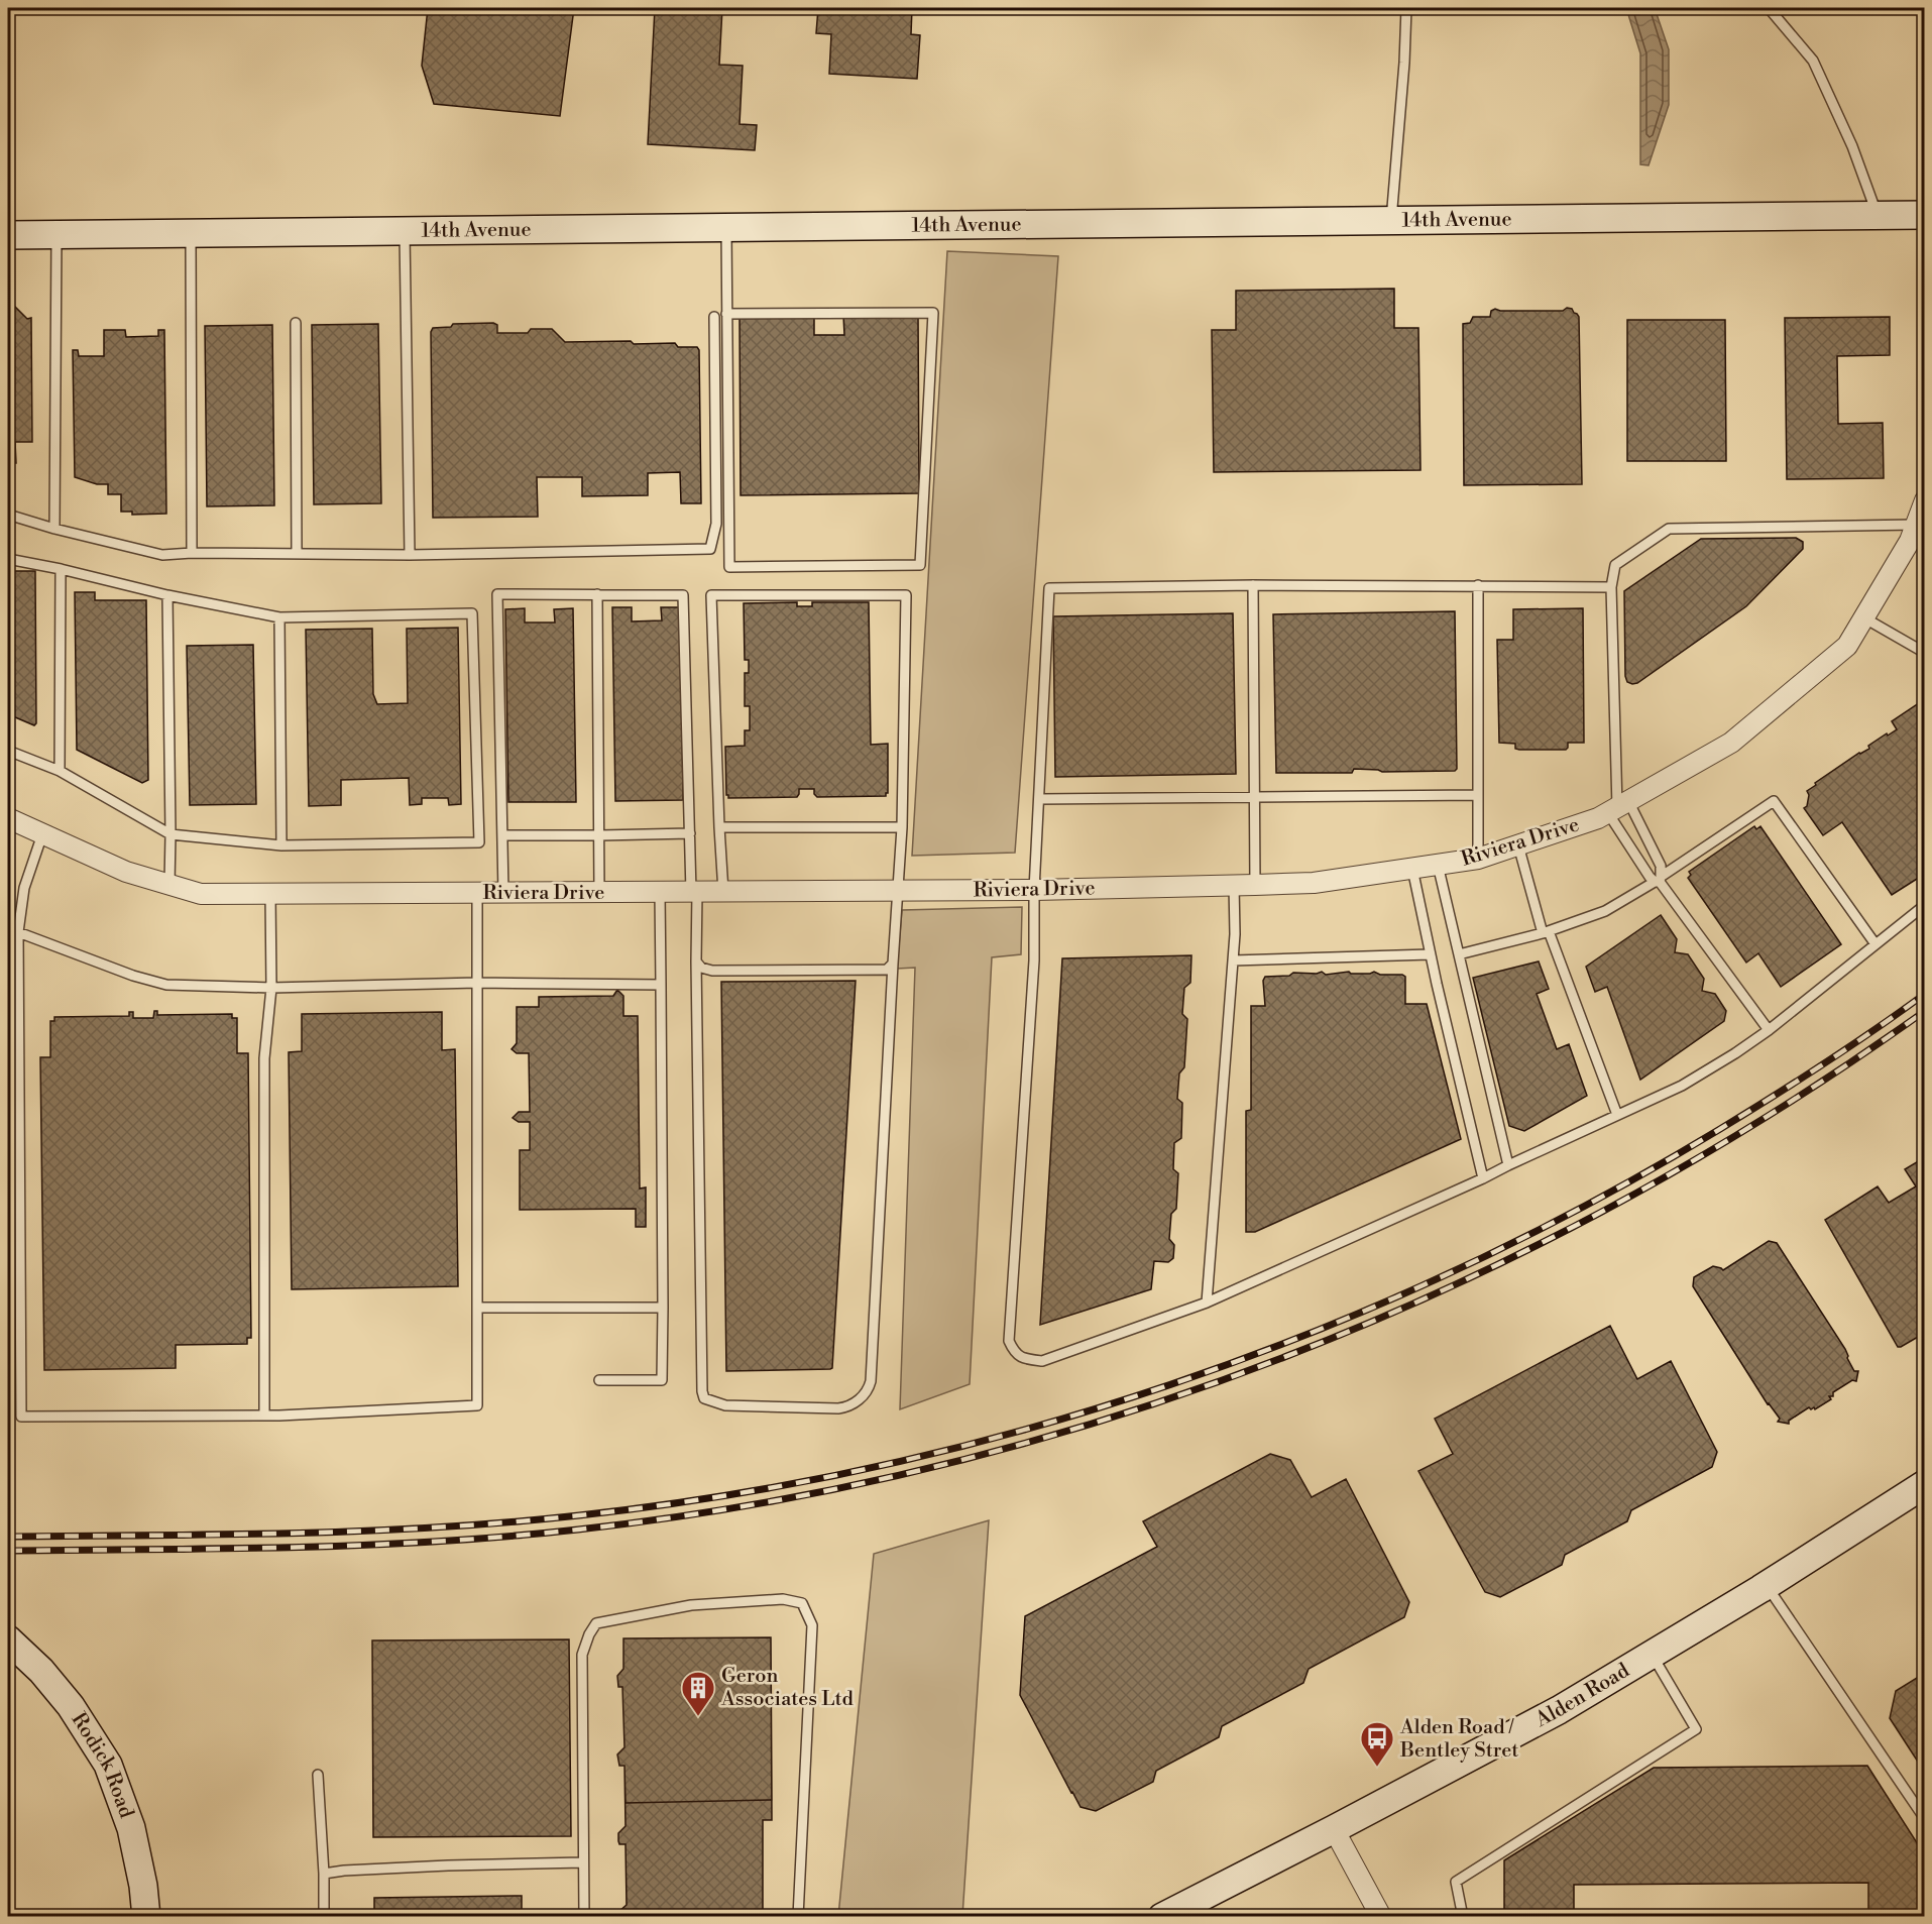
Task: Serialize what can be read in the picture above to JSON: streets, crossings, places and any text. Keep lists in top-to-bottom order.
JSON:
{
  "streets": {
    "main road": ["14th Avenue", "Alden Road", "Rodick Road"],
    "street": ["Riviera Drive"]
  },
  "places": {
    "building": ["Geron Associates Ltd"],
    "bus stop": ["Alden Road / Bentley Stret"]
  }
}
